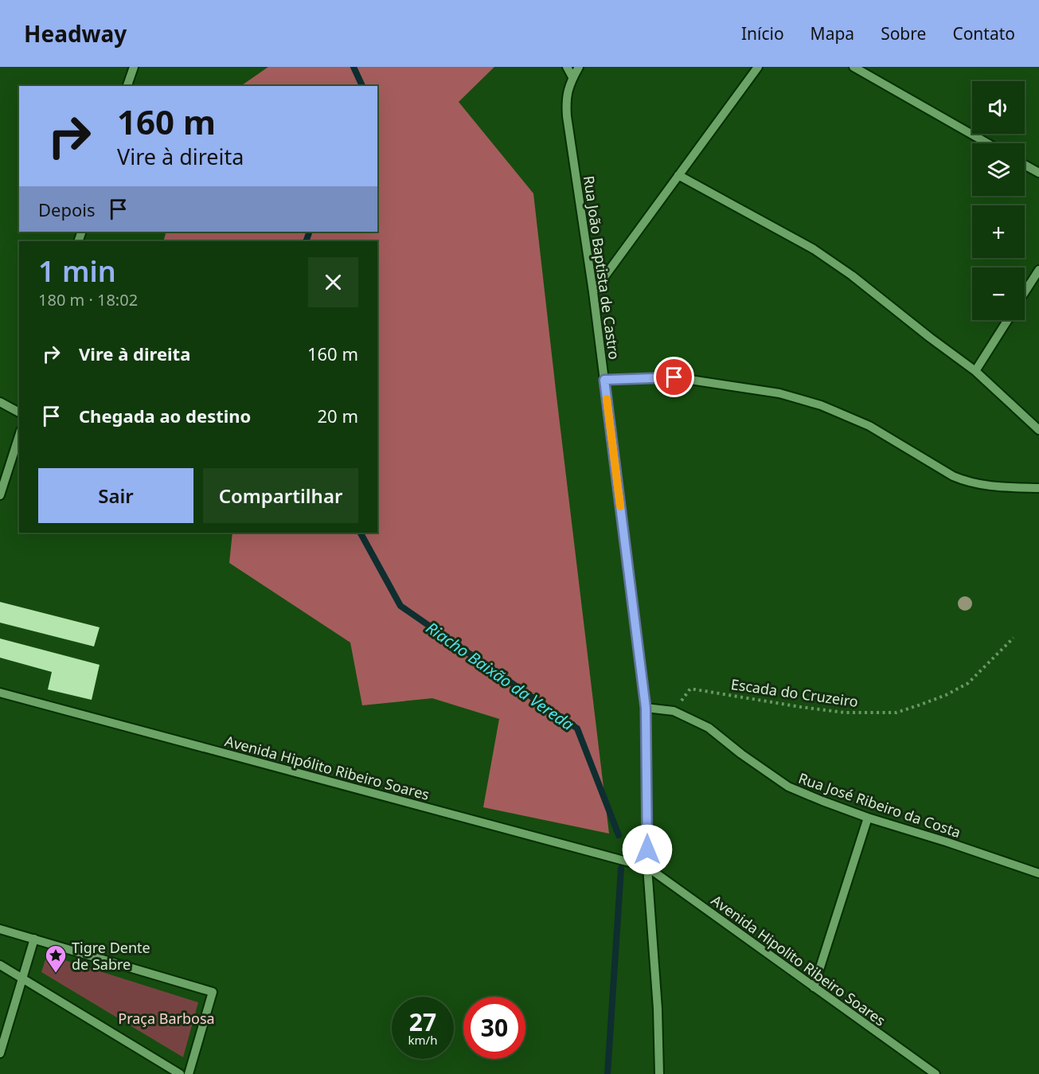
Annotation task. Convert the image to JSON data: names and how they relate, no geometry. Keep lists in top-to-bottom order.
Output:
{
  "streets": {
    "street": [
      "Rua João Baptista de Castro",
      "Avenida Hipólito Ribeiro Soares",
      "Rua José Ribeiro da Costa",
      "Avenida Hipolito Ribeiro Soares"
    ],
    "path": ["Escada do Cruzeiro"]
  },
  "crossings": [
    ["Rua João Baptista de Castro", "Avenida Hipólito Ribeiro Soares"],
    ["Rua João Baptista de Castro", "Rua José Ribeiro da Costa"],
    ["Rua João Baptista de Castro", "Avenida Hipolito Ribeiro Soares"],
    ["Escada do Cruzeiro", "Rua José Ribeiro da Costa"],
    ["Avenida Hipólito Ribeiro Soares", "Avenida Hipolito Ribeiro Soares"]
  ],
  "water": ["Riacho Baixão da Vereda"],
  "parks": ["Praça Barbosa"],
  "places": {
    "place": ["Tigre Dente de Sabre"]
  },
  "page": {
    "header": "Headway",
    "nav": [
      "Início",
      "Mapa",
      "Sobre",
      "Contato"
    ],
    "map_buttons": ["+", "−"],
    "turn": ["160 m", "Vire à direita"],
    "then": "Depois",
    "heading": ["1 min", "180 m · 18:02"],
    "list": [
      {
        "name": "Vire à direita",
        "value": "160 m"
      },
      {
        "name": "Chegada ao destino",
        "value": "20 m"
      }
    ],
    "buttons": ["Sair", "Compartilhar"],
    "speed": "27 km/h",
    "limit": "30"
  }
}
